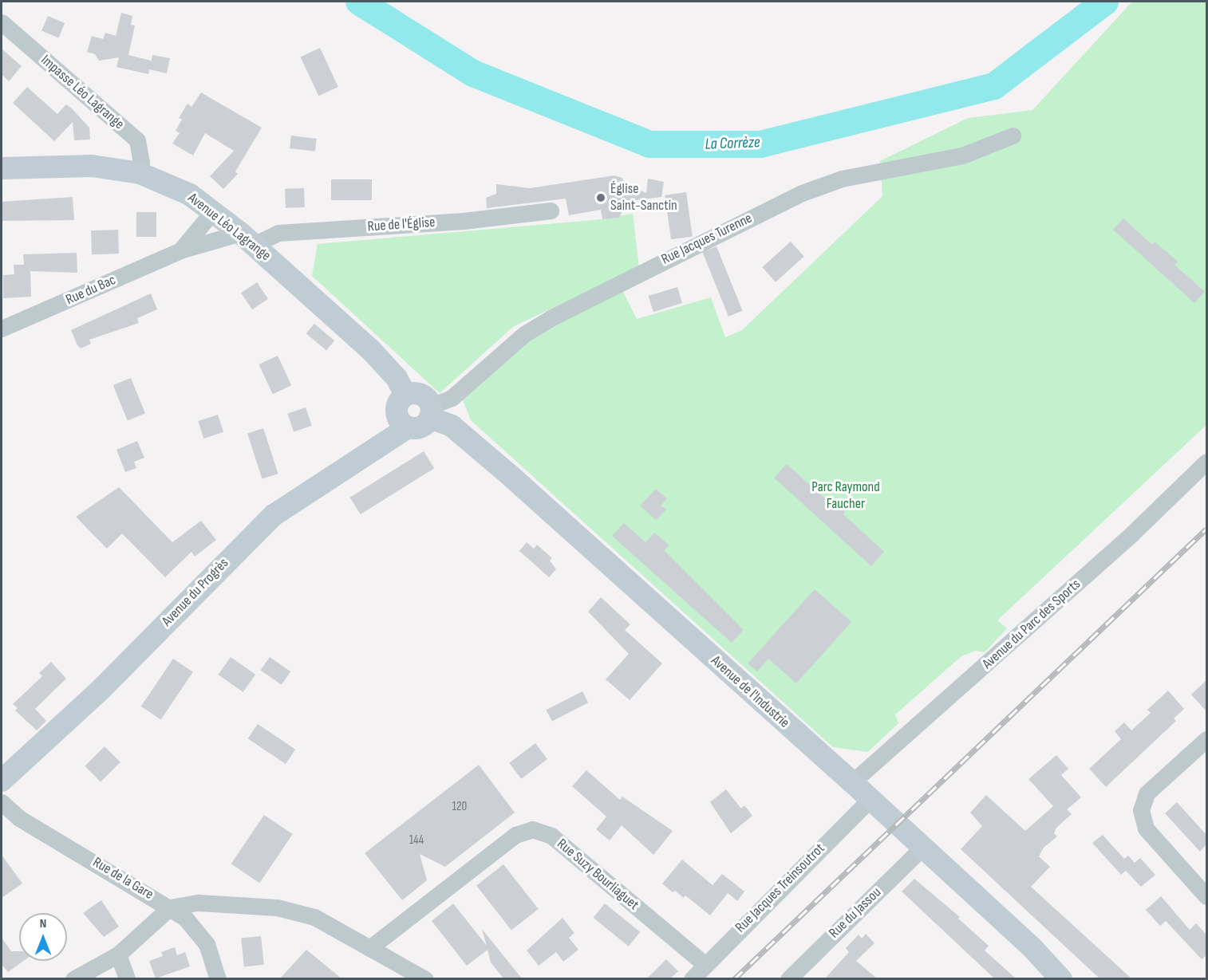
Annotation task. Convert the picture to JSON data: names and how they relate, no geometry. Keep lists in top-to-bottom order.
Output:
{
  "streets": {
    "main road": ["Avenue Léo Lagrange", "Avenue du Progrès", "Avenue de l'Industrie"],
    "street": [
      "Impasse Léo Lagrange",
      "Rue de l'Église",
      "Rue Jacques Turenne",
      "Rue du Bac",
      "Avenue du Parc des Sports",
      "Rue Suzy Bourliaguet",
      "Rue de la Gare",
      "Rue Jacques Treinsoutrot",
      "Rue du Jassou"
    ]
  },
  "crossings": [
    ["Impasse Léo Lagrange", "Avenue Léo Lagrange"],
    ["Rue de l'Église", "Avenue Léo Lagrange"],
    ["Rue de l'Église", "Rue du Bac"],
    ["Avenue Léo Lagrange", "Rue Jacques Turenne"],
    ["Avenue Léo Lagrange", "Rue du Bac"],
    ["Avenue Léo Lagrange", "Avenue du Progrès"],
    ["Avenue Léo Lagrange", "Avenue de l'Industrie"],
    ["Rue Jacques Turenne", "Avenue du Progrès"],
    ["Rue Jacques Turenne", "Avenue de l'Industrie"],
    ["Avenue du Progrès", "Avenue de l'Industrie"],
    ["Avenue du Parc des Sports", "Avenue de l'Industrie"],
    ["Avenue de l'Industrie", "Rue Jacques Treinsoutrot"],
    ["Avenue de l'Industrie", "Rue du Jassou"],
    ["Rue Suzy Bourliaguet", "Rue Jacques Treinsoutrot"]
  ],
  "water": ["La Corrèze"],
  "parks": ["Parc Raymond Faucher"],
  "places": ["Église Saint-Sanctin"],
  "house_numbers": ["120", "144"],
  "north": "top"
}
